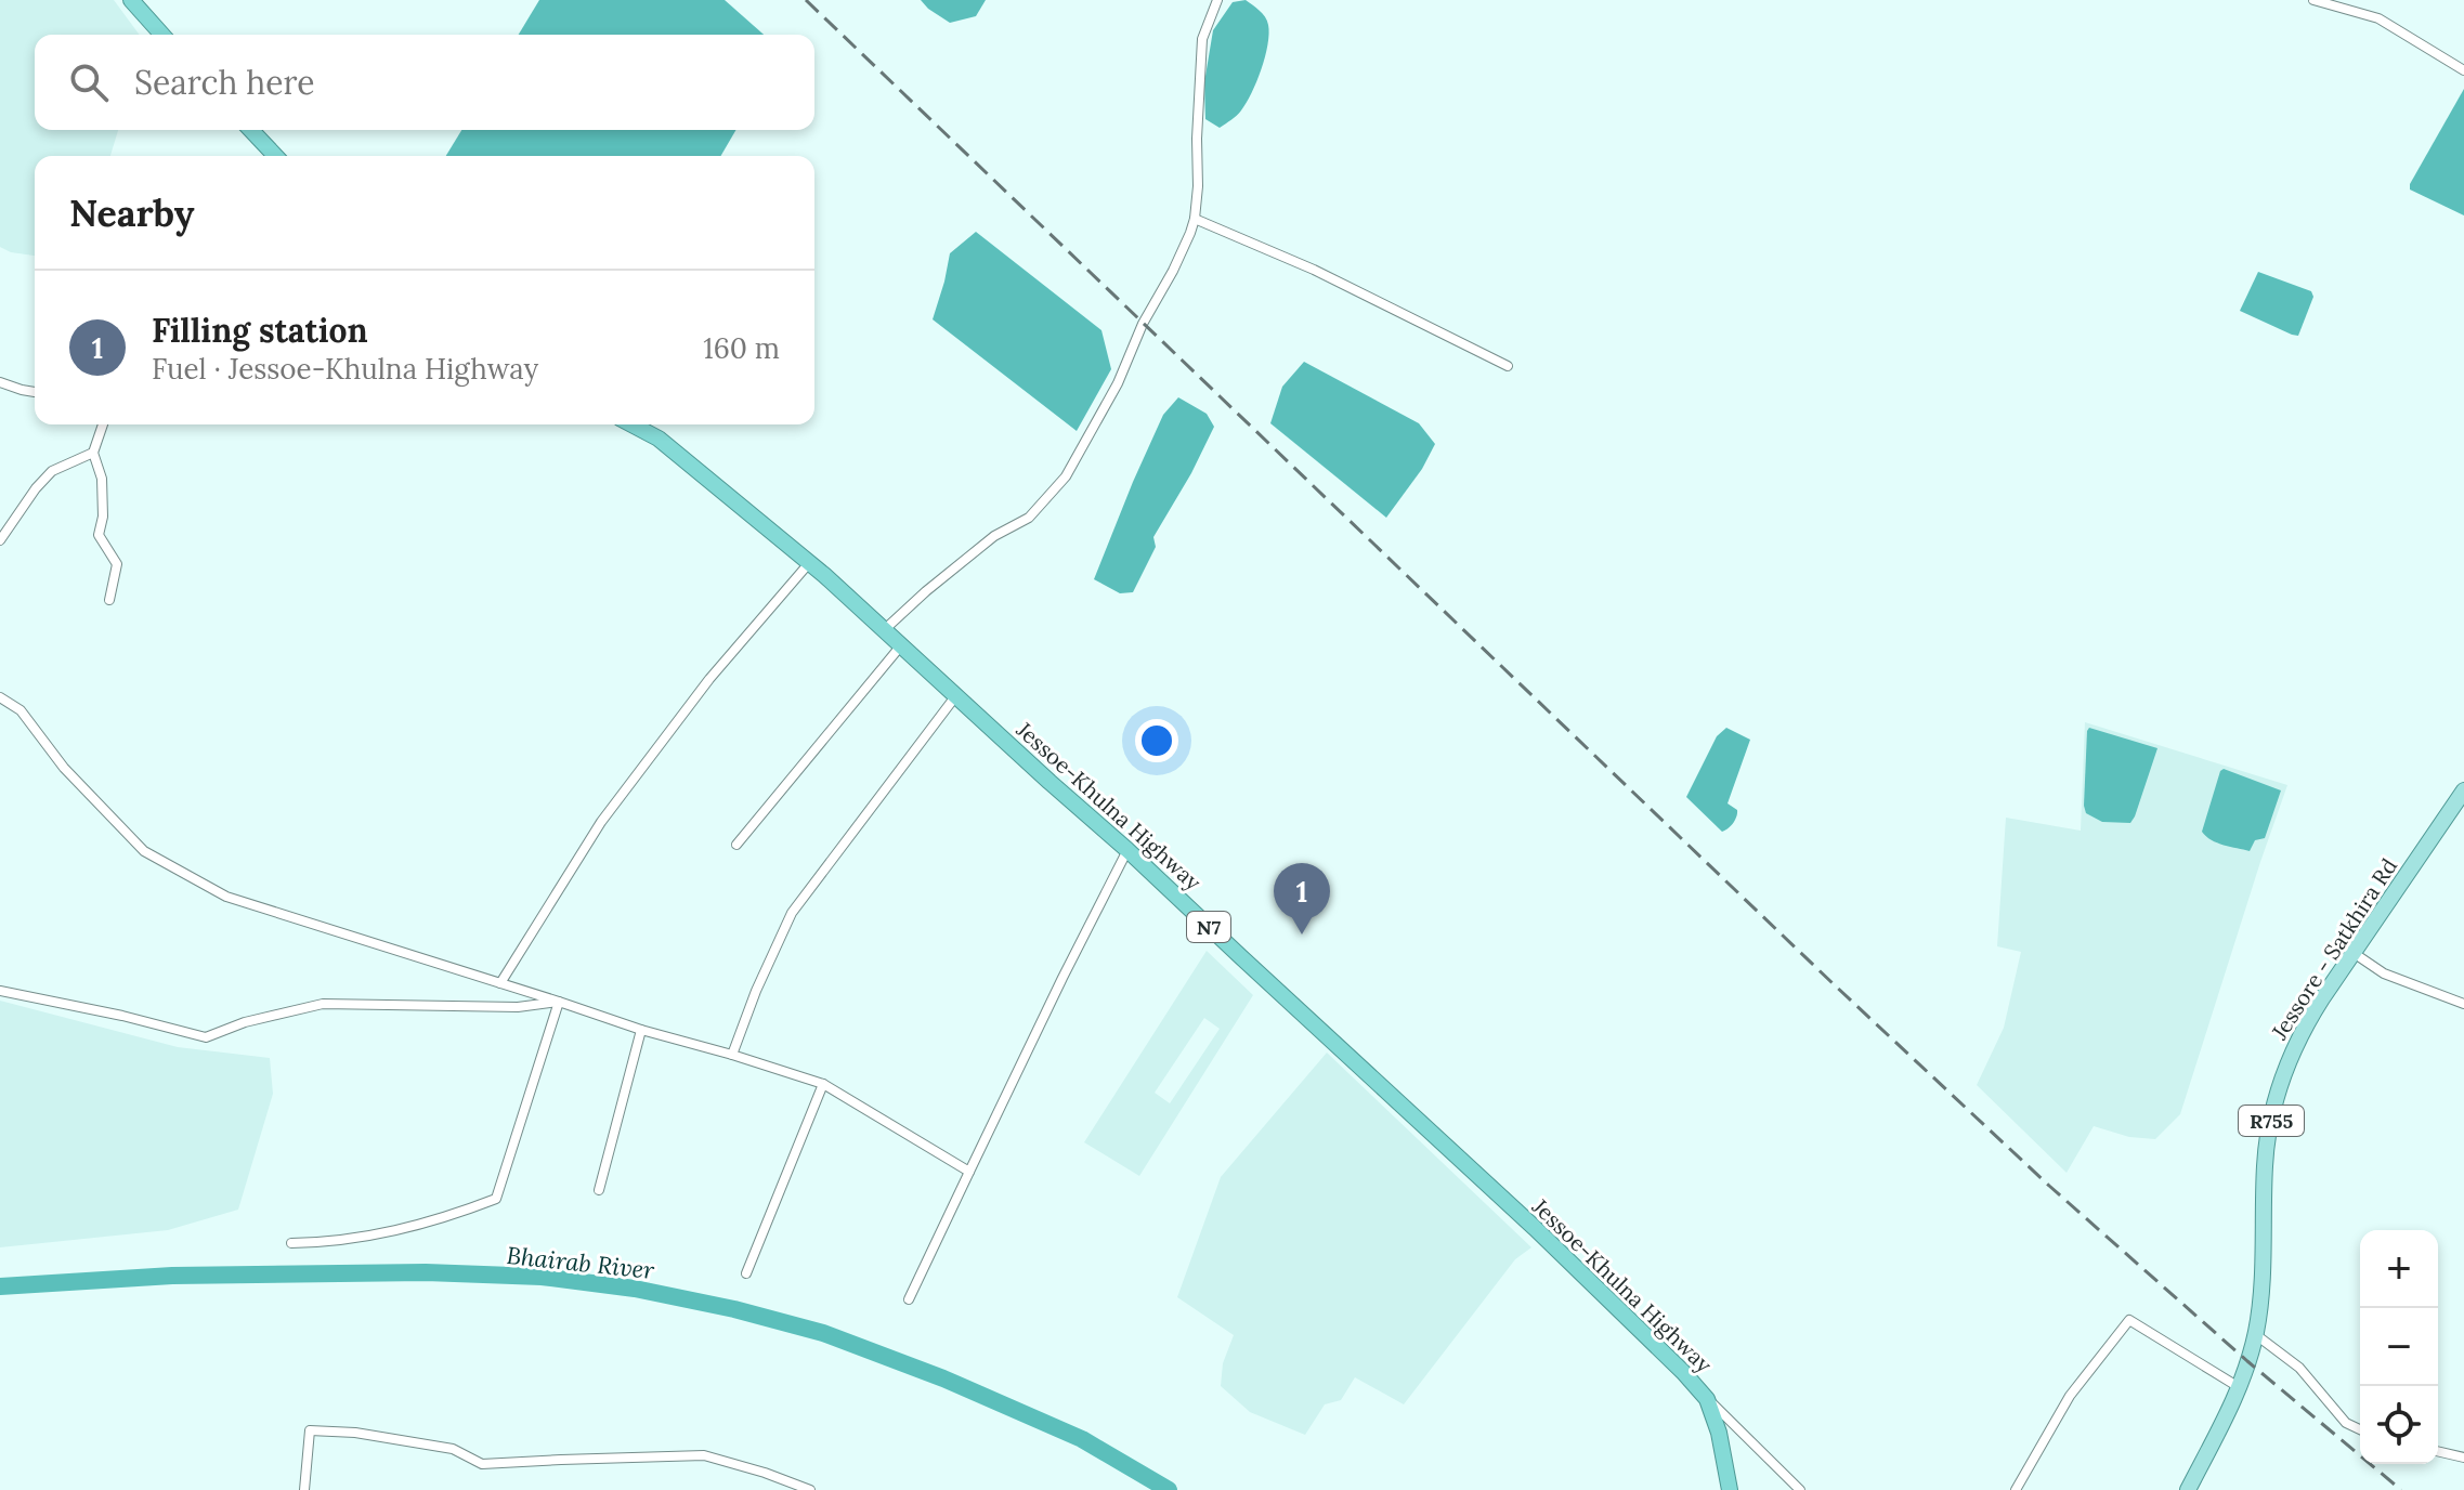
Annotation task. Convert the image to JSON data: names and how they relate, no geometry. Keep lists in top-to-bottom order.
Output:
{
  "streets": {
    "highway": ["Jessoe-Khulna Highway", "N7"],
    "main road": ["Jessore - Satkhira Rd", "R755"]
  },
  "water": ["Bhairab River"],
  "page": {
    "search": "Search here",
    "heading": "Nearby",
    "list": [
      {
        "mark": "1",
        "name": "Filling station",
        "note": "Fuel · Jessoe-Khulna Highway",
        "value": "160 m"
      }
    ],
    "pins": "1",
    "map_buttons": ["+", "−"]
  }
}
